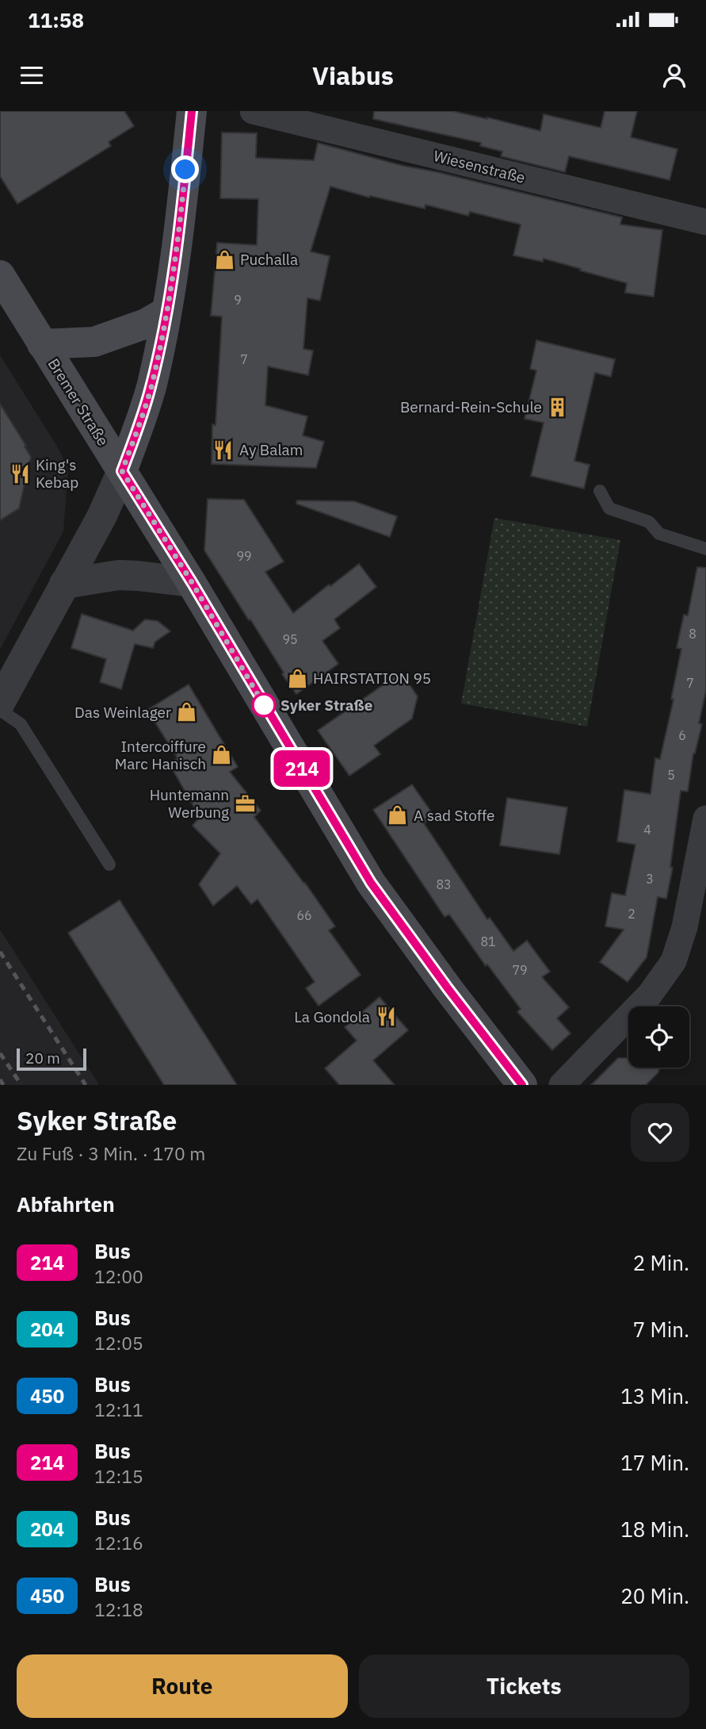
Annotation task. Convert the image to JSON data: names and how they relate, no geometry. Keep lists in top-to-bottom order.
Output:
{
  "streets": {
    "main road": ["Bremer Straße"],
    "street": ["Wiesenstraße"]
  },
  "places": {
    "shop": [
      "Puchalla",
      "HAIRSTATION 95",
      "Das Weinlager",
      "Intercoiffure Marc Hanisch",
      "A sad Stoffe"
    ],
    "building": ["Bernard-Rein-Schule"],
    "restaurant": ["Ay Balam", "King's Kebap", "La Gondola"],
    "other": ["Syker Straße"],
    "office": ["Huntemann Werbung"]
  },
  "lines": ["bus line 214"],
  "house_numbers": [
    "9",
    "7",
    "99",
    "8",
    "95",
    "7",
    "6",
    "5",
    "4",
    "3",
    "83",
    "2",
    "66",
    "81",
    "79"
  ],
  "scale_bar": "20 m",
  "page": {
    "status": "11:58",
    "header": "Viabus",
    "on_map": "214",
    "scale": "20 m",
    "heading": [
      ["Syker Straße", "Zu Fuß · 3 Min. · 170 m"],
      "Abfahrten"
    ],
    "list": [
      {
        "mark": "214",
        "name": "Bus",
        "note": "12:00",
        "value": "2 Min."
      },
      {
        "mark": "204",
        "name": "Bus",
        "note": "12:05",
        "value": "7 Min."
      },
      {
        "mark": "450",
        "name": "Bus",
        "note": "12:11",
        "value": "13 Min."
      },
      {
        "mark": "214",
        "name": "Bus",
        "note": "12:15",
        "value": "17 Min."
      },
      {
        "mark": "204",
        "name": "Bus",
        "note": "12:16",
        "value": "18 Min."
      },
      {
        "mark": "450",
        "name": "Bus",
        "note": "12:18",
        "value": "20 Min."
      }
    ],
    "buttons": ["Route", "Tickets"]
  }
}
